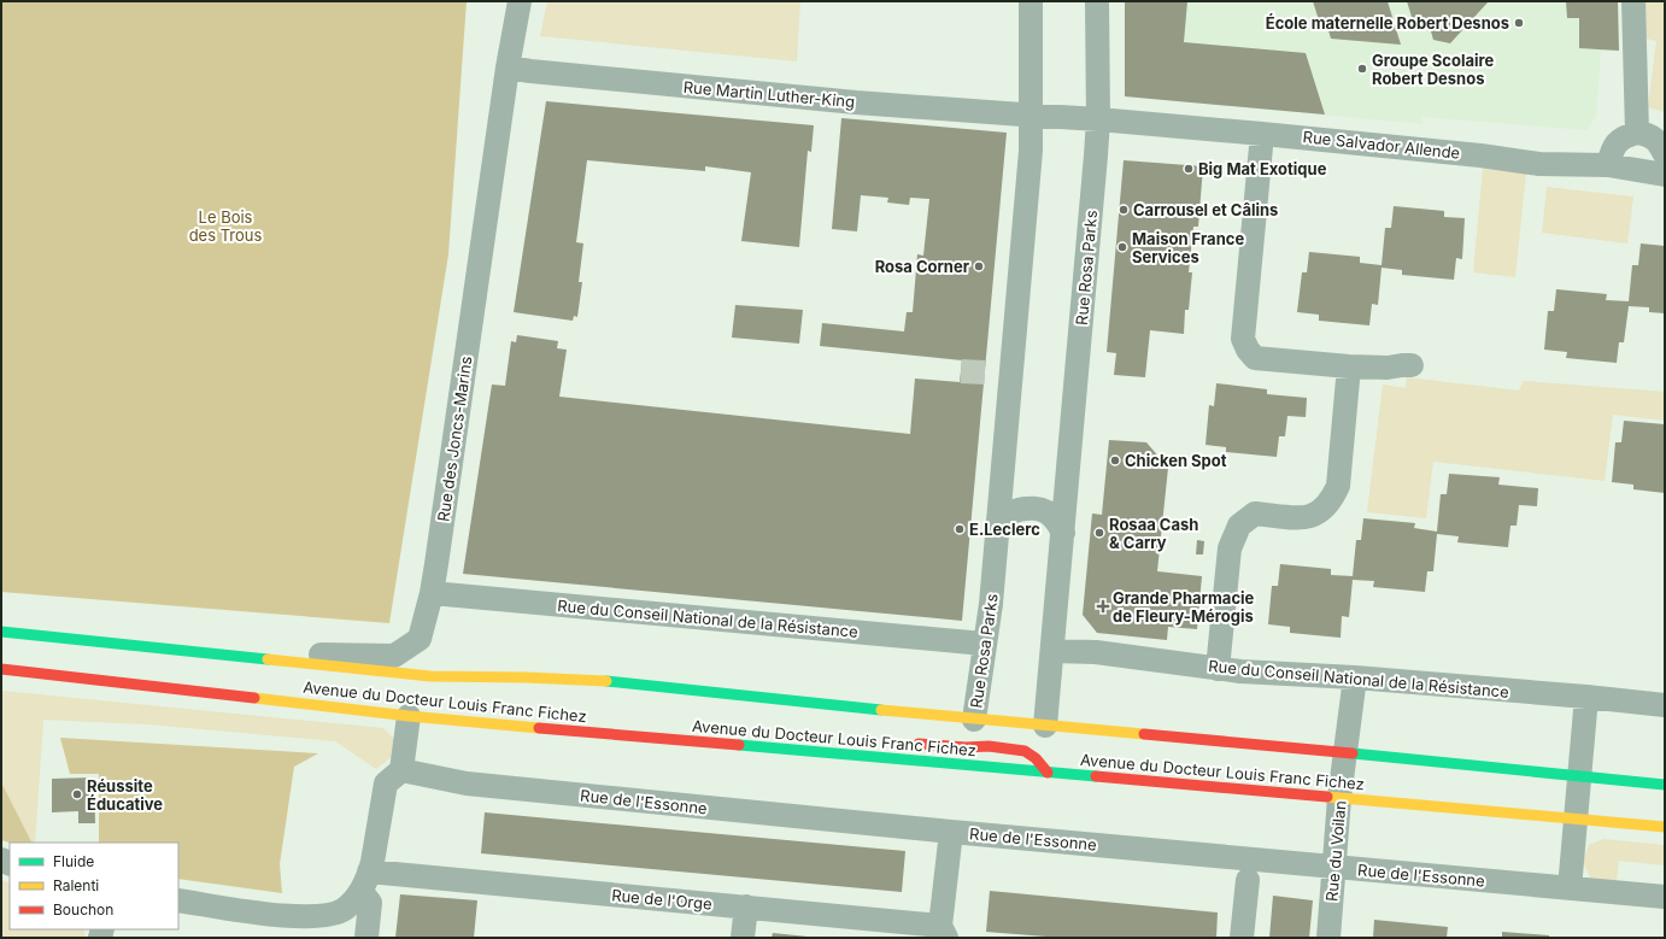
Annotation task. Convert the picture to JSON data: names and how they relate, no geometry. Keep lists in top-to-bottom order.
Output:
{
  "streets": {
    "main road": ["Avenue du Docteur Louis Franc Fichez"],
    "street": [
      "Rue Martin Luther-King",
      "Rue Salvador Allende",
      "Rue Rosa Parks",
      "Rue des Joncs-Marins",
      "Rue du Conseil National de la Résistance",
      "Rue de l'Essonne",
      "Rue du Voilan",
      "Rue de l'Orge"
    ]
  },
  "crossings": [
    ["Rue Martin Luther-King", "Rue Salvador Allende"],
    ["Rue Martin Luther-King", "Rue Rosa Parks"],
    ["Rue Martin Luther-King", "Rue des Joncs-Marins"],
    ["Rue Salvador Allende", "Rue Rosa Parks"],
    ["Rue Rosa Parks", "Rue du Conseil National de la Résistance"],
    ["Rue Rosa Parks", "Avenue du Docteur Louis Franc Fichez"],
    ["Rue des Joncs-Marins", "Rue du Conseil National de la Résistance"],
    ["Rue des Joncs-Marins", "Avenue du Docteur Louis Franc Fichez"],
    ["Rue du Conseil National de la Résistance", "Rue du Voilan"],
    ["Avenue du Docteur Louis Franc Fichez", "Rue du Voilan"],
    ["Rue de l'Essonne", "Rue du Voilan"]
  ],
  "parks": ["Le Bois des Trous"],
  "places": {
    "other": [
      "École maternelle Robert Desnos",
      "Groupe Scolaire Robert Desnos",
      "Big Mat Exotique",
      "Carrousel et Câlins",
      "Maison France Services",
      "Rosa Corner",
      "Chicken Spot",
      "E.Leclerc",
      "Rosaa Cash & Carry",
      "Réussite Éducative"
    ],
    "health": ["Grande Pharmacie de Fleury-Mérogis"]
  },
  "legend": ["Fluide", "Ralenti", "Bouchon"]
}
